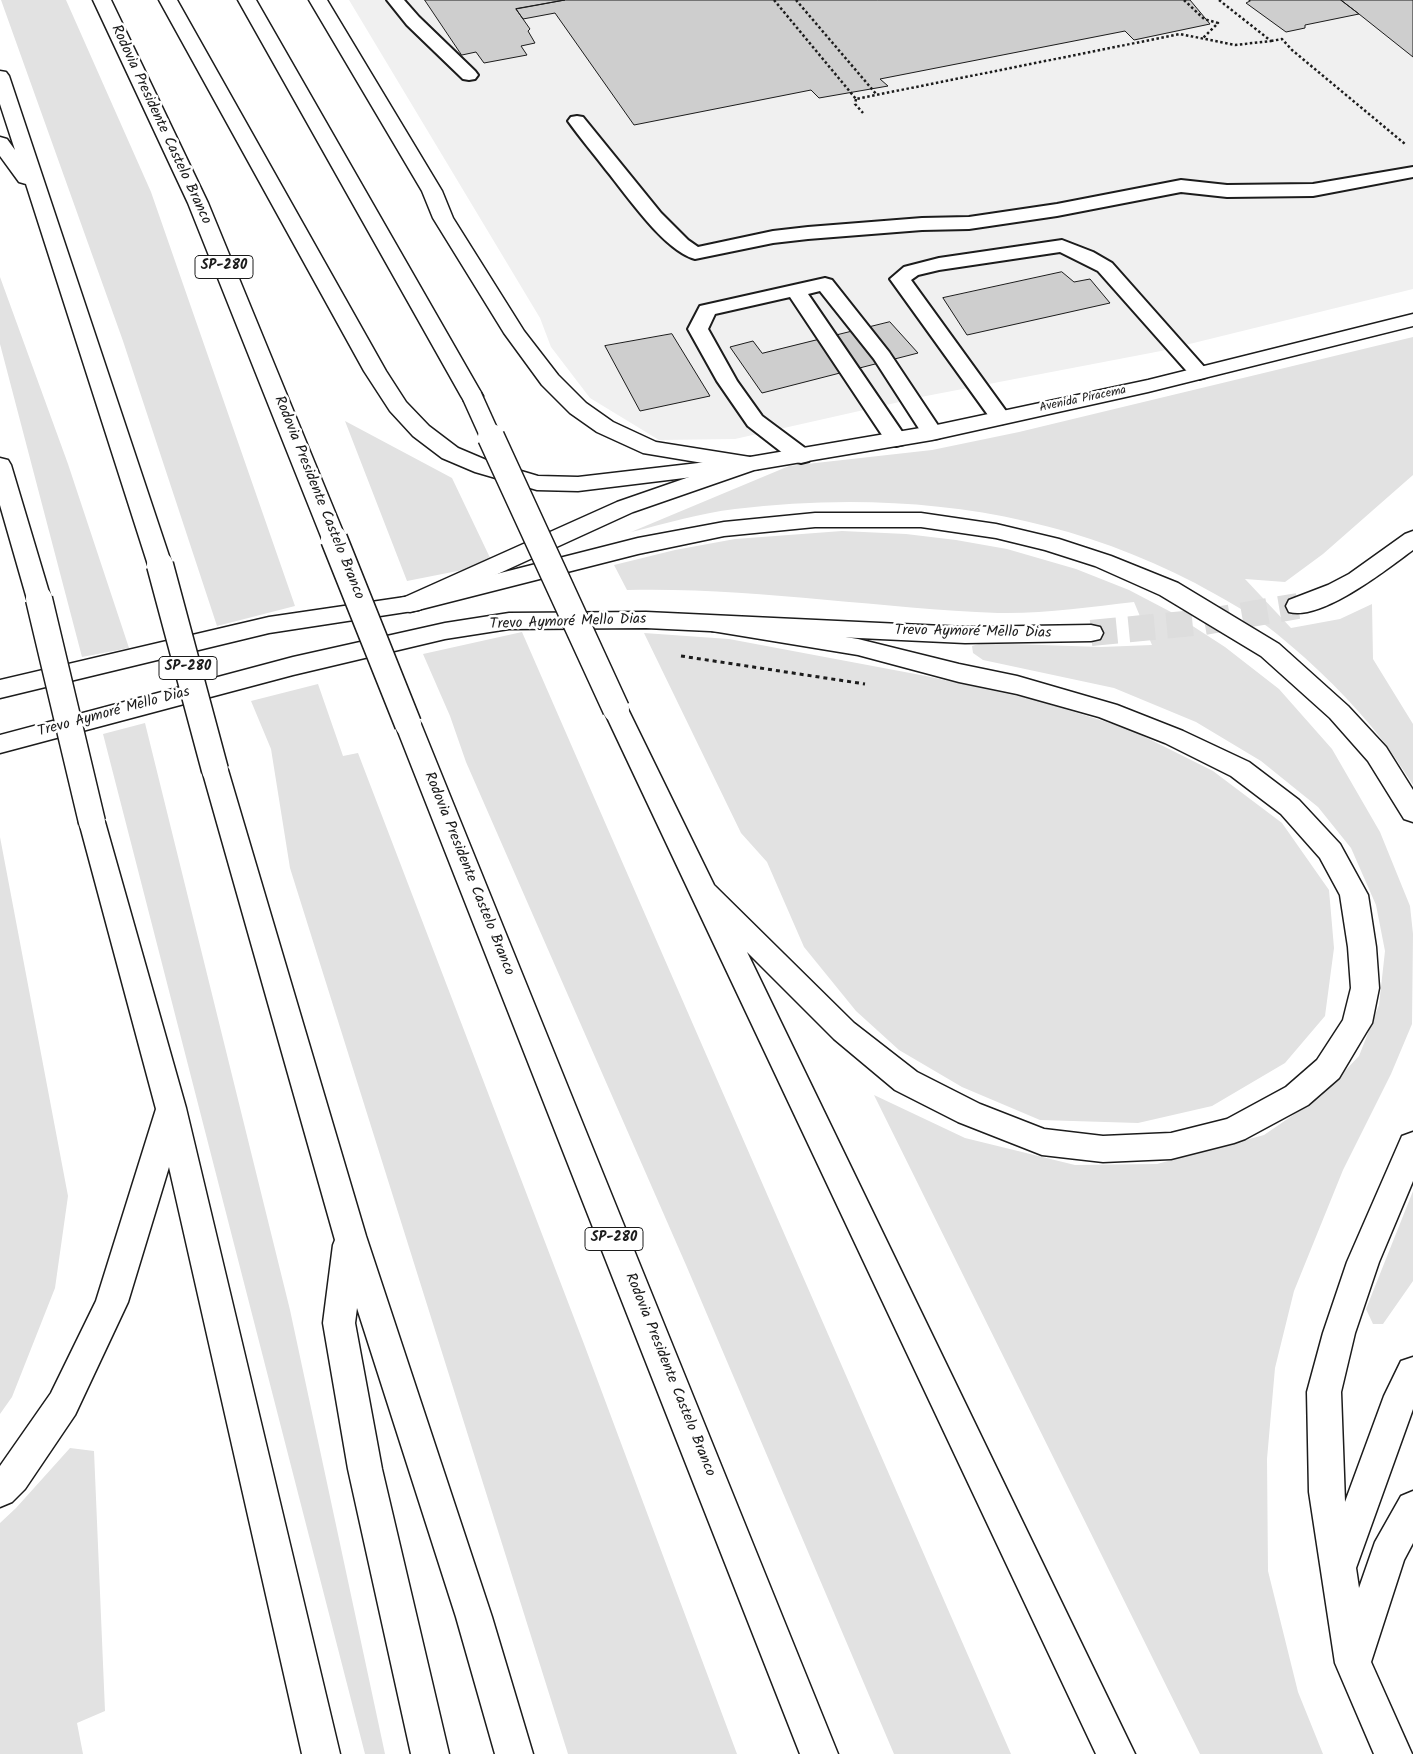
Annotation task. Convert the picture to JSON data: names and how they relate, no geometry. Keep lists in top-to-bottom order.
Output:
{
  "streets": {
    "main road": [
      "Rodovia Presidente Castelo Branco",
      "SP-280",
      "Avenida Piracema",
      "Trevo Aymoré Mello Dias"
    ]
  }
}
